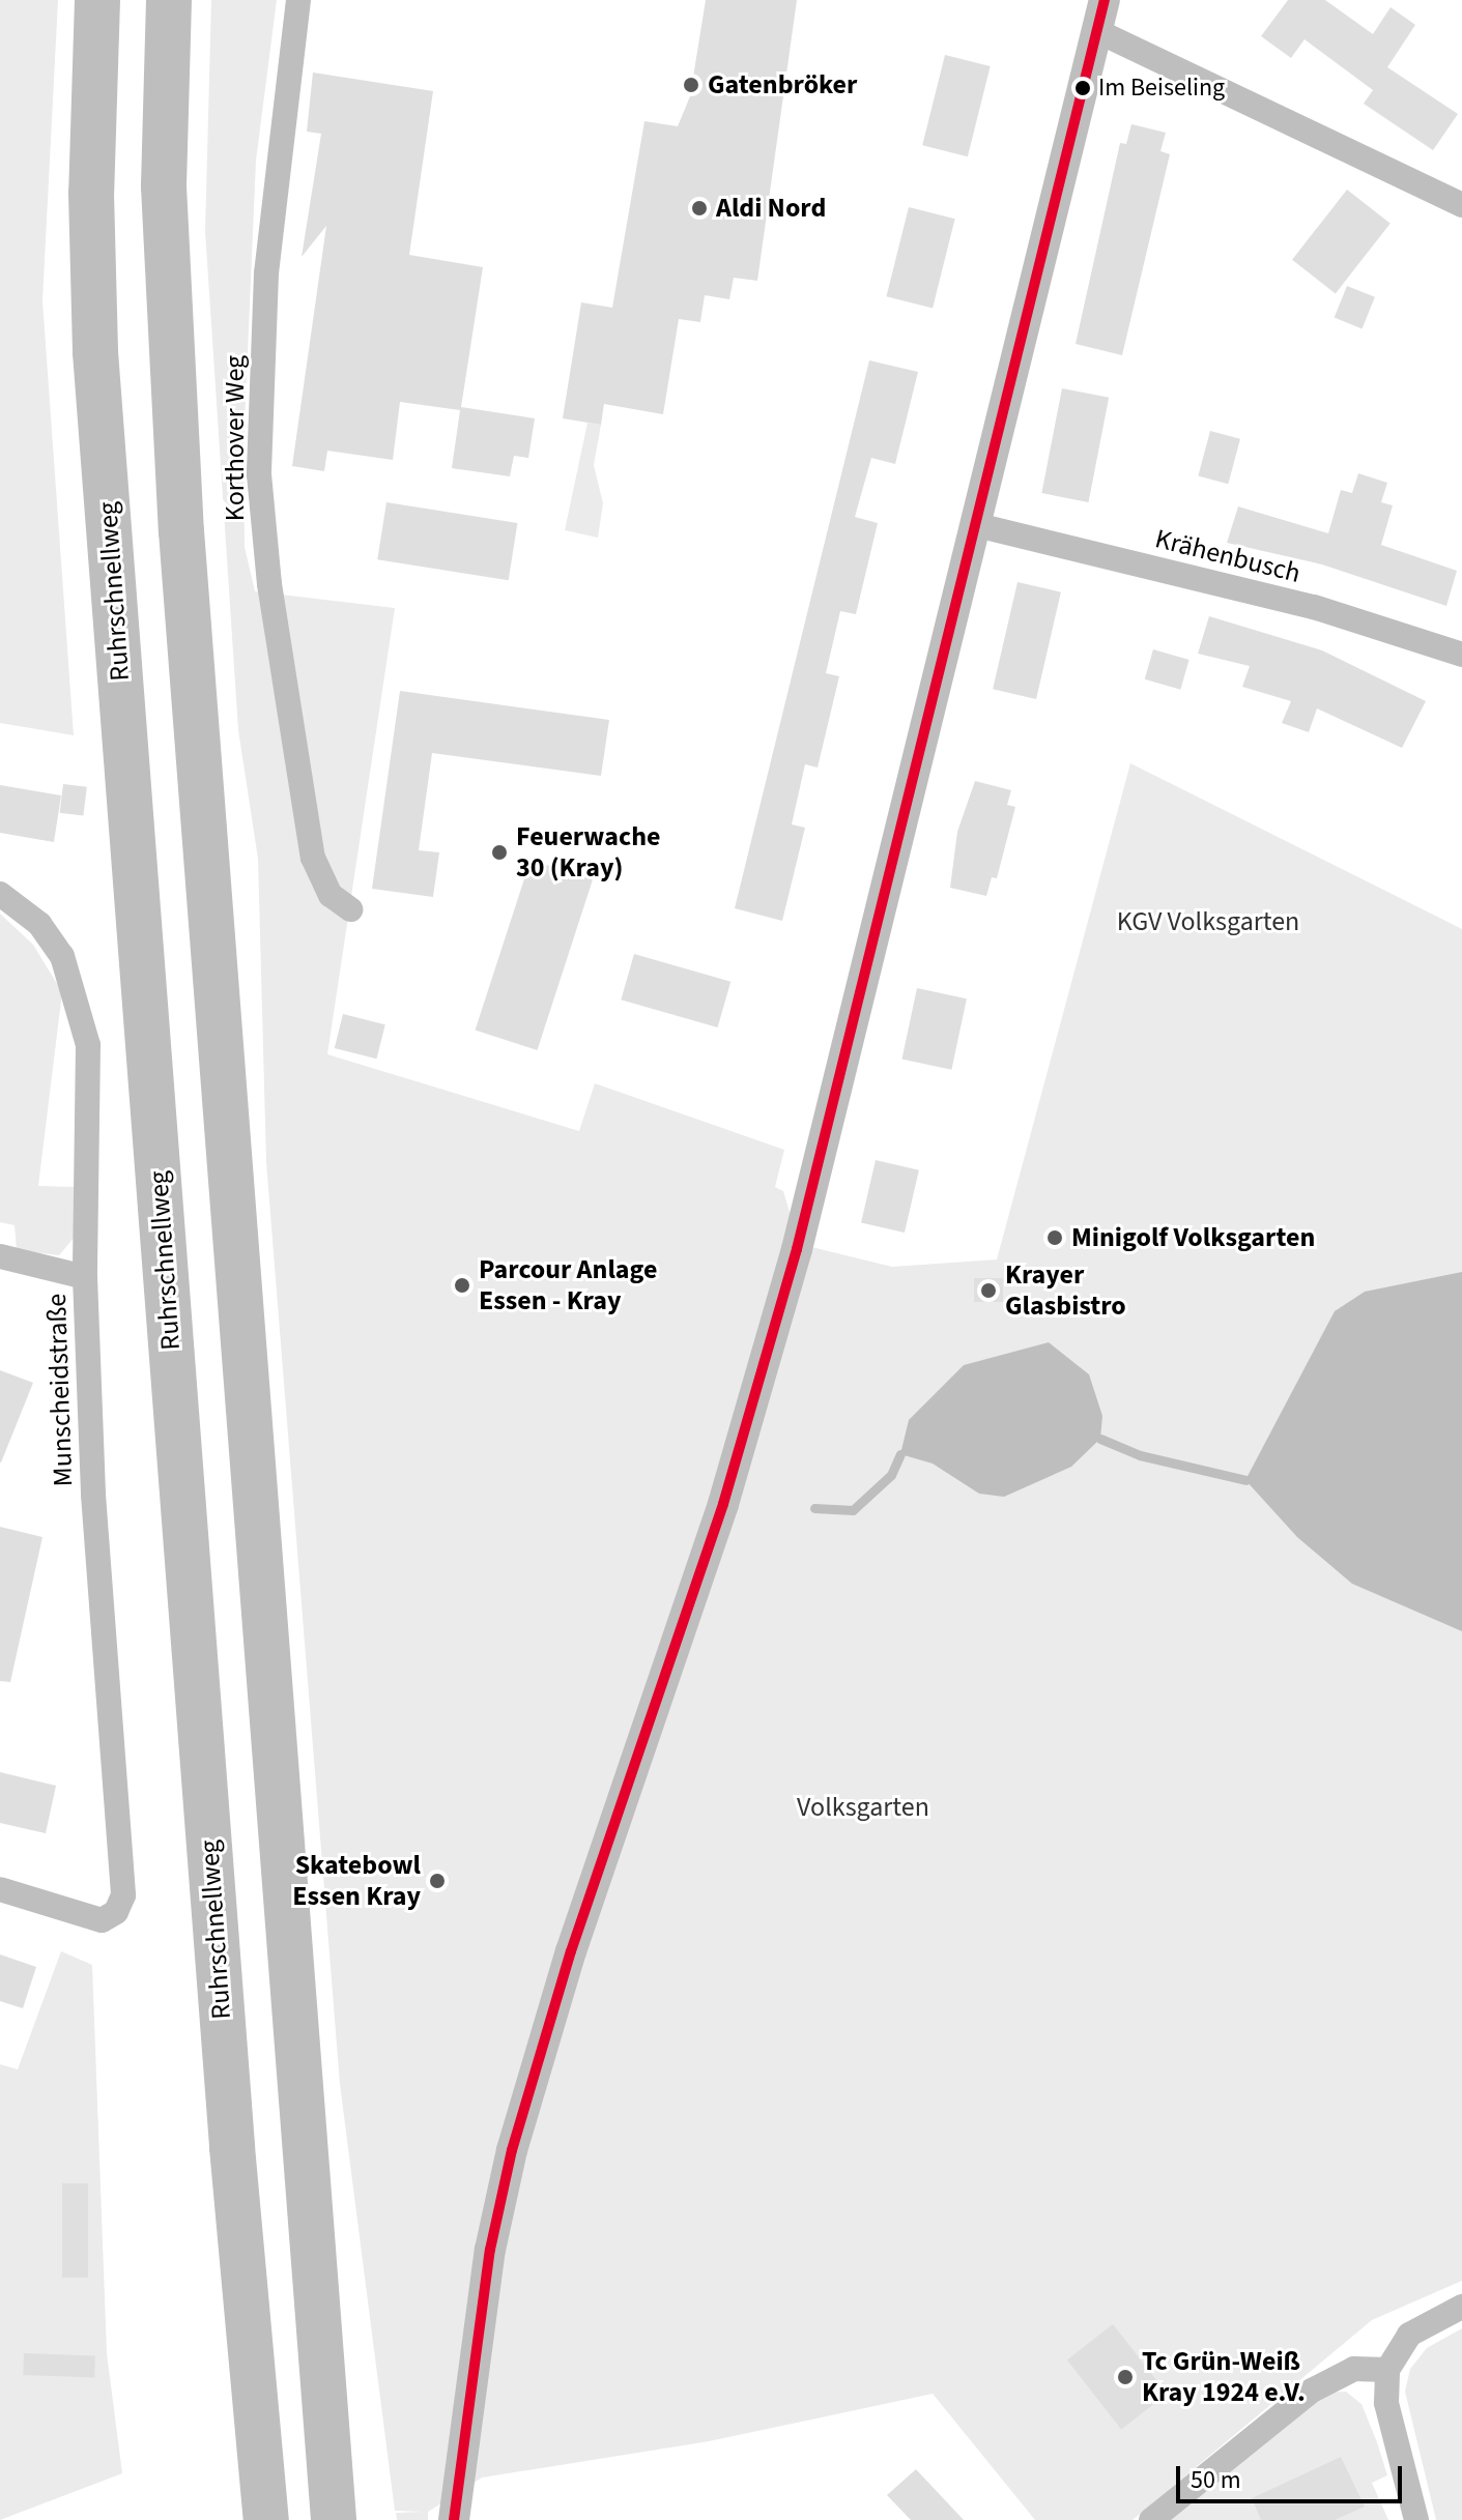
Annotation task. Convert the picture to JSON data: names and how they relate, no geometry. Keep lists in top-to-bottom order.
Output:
{
  "streets": {
    "highway": ["Ruhrschnellweg"],
    "street": ["Korthover Weg", "Krähenbusch", "Munscheidstraße"]
  },
  "parks": ["KGV Volksgarten", "Volksgarten"],
  "places": [
    "Gatenbröker",
    "Im Beiseling",
    "Aldi Nord",
    "Feuerwache 30 (Kray)",
    "Minigolf Volksgarten",
    "Parcour Anlage Essen - Kray",
    "Krayer Glasbistro",
    "Skatebowl Essen Kray",
    "Tc Grün-Weiß Kray 1924 e.V."
  ],
  "scale_bar": "50 m"
}
